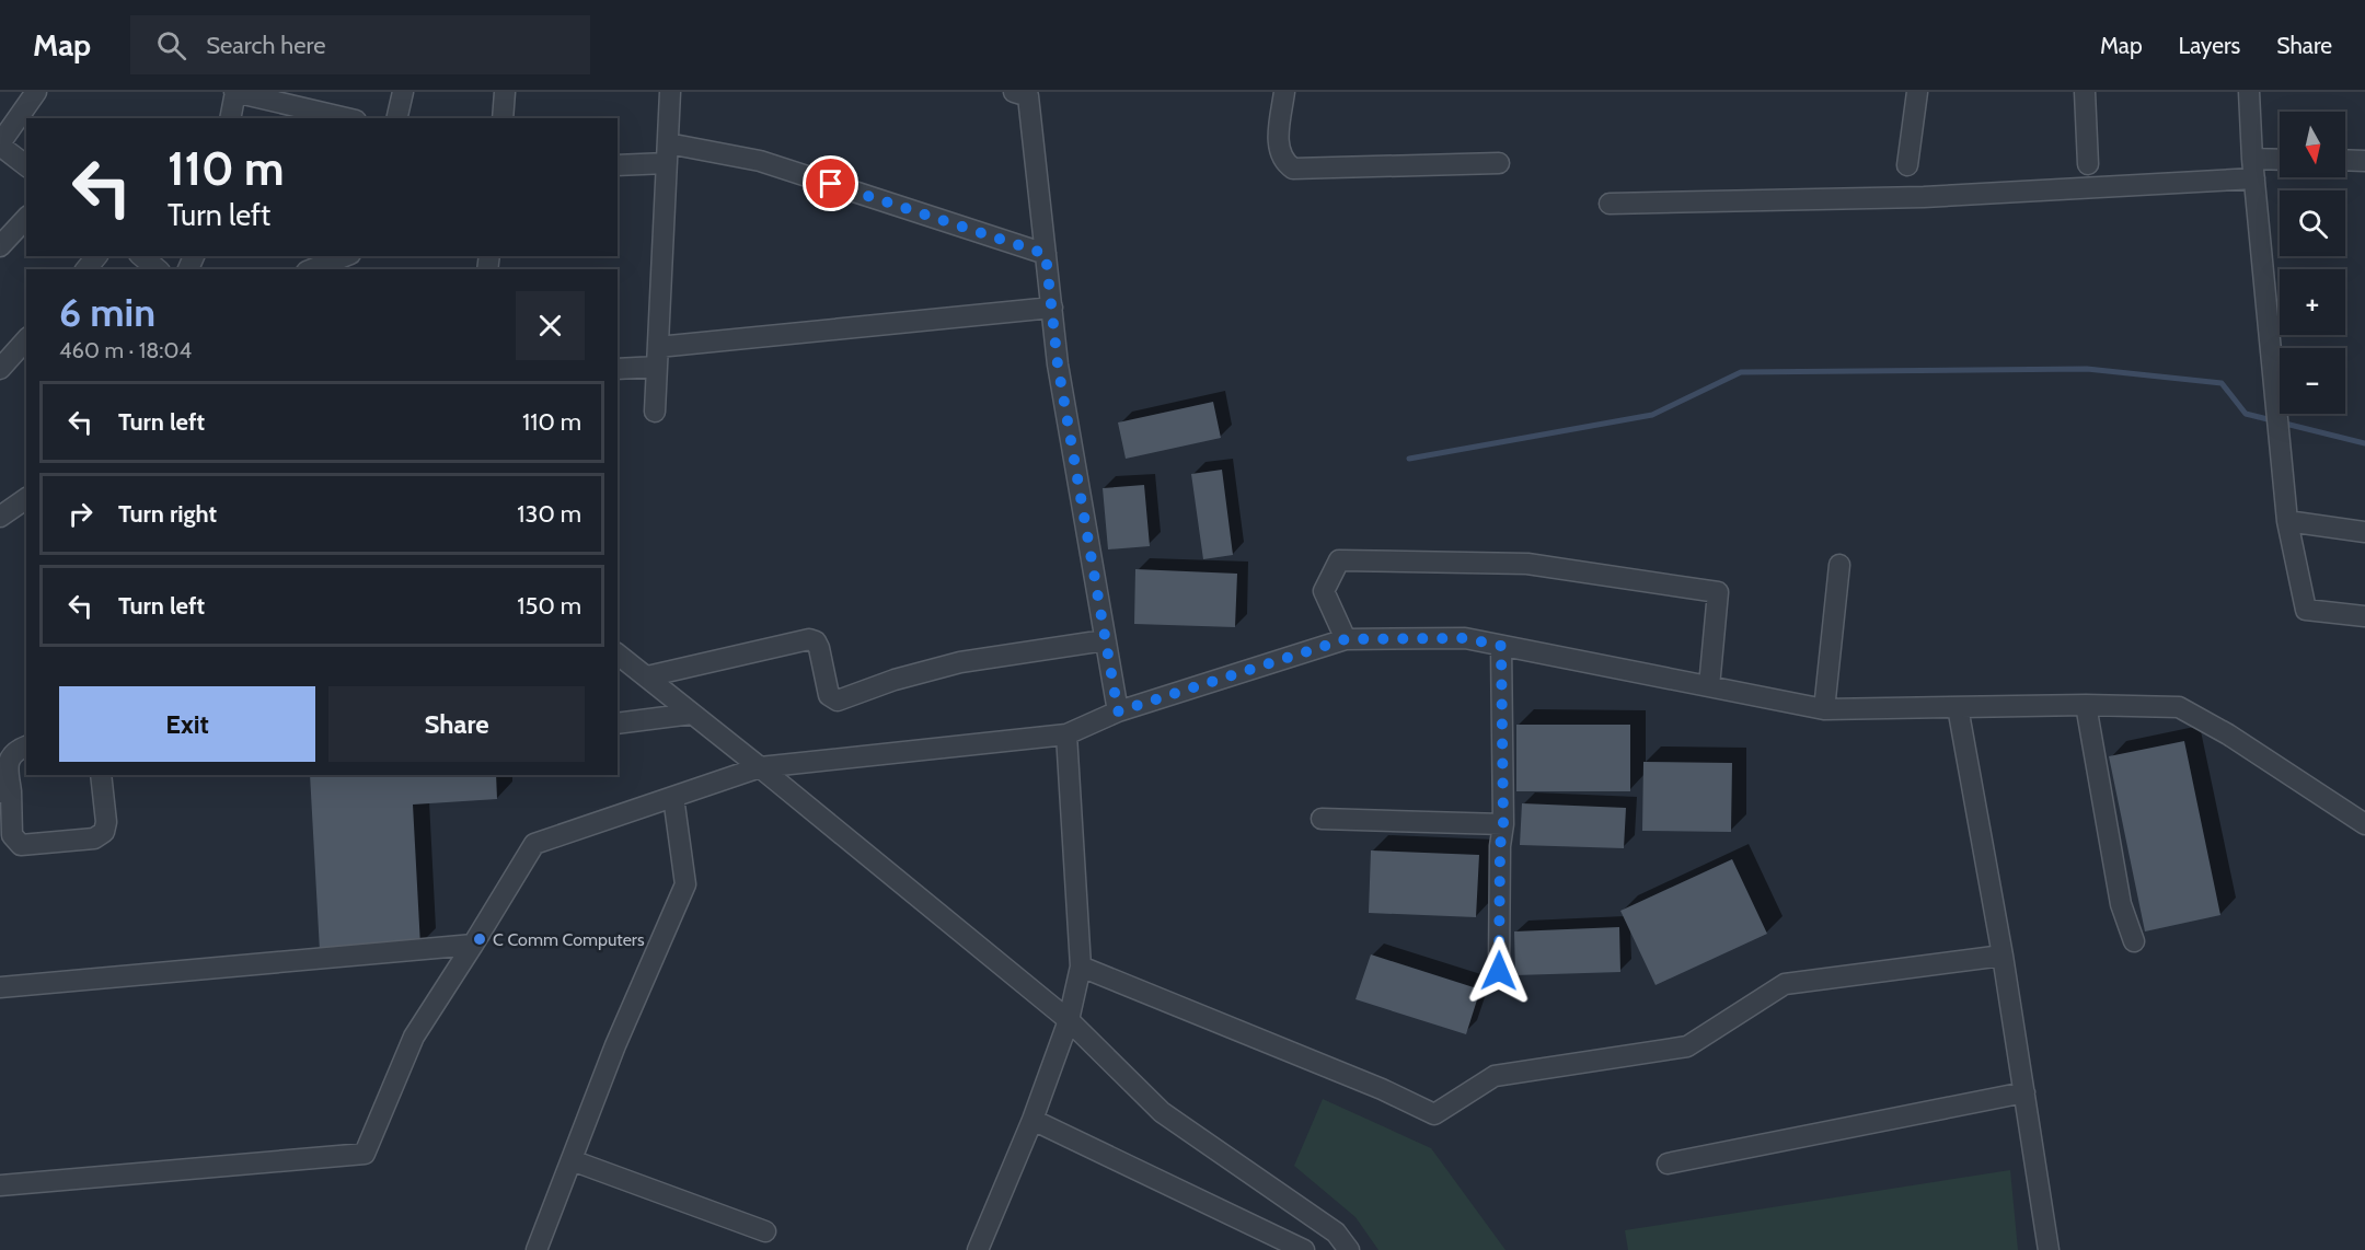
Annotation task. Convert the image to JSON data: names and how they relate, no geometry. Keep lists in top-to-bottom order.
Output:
{
  "places": ["C Comm Computers"],
  "north": "bottom",
  "page": {
    "header": "Map",
    "search": "Search here",
    "nav": ["Map", "Layers", "Share"],
    "map_buttons": ["+", "−"],
    "turn": ["110 m", "Turn left"],
    "heading": ["6 min", "460 m · 18:04"],
    "list": [
      {
        "name": "Turn left",
        "value": "110 m"
      },
      {
        "name": "Turn right",
        "value": "130 m"
      },
      {
        "name": "Turn left",
        "value": "150 m"
      }
    ],
    "buttons": ["Exit", "Share"]
  }
}
